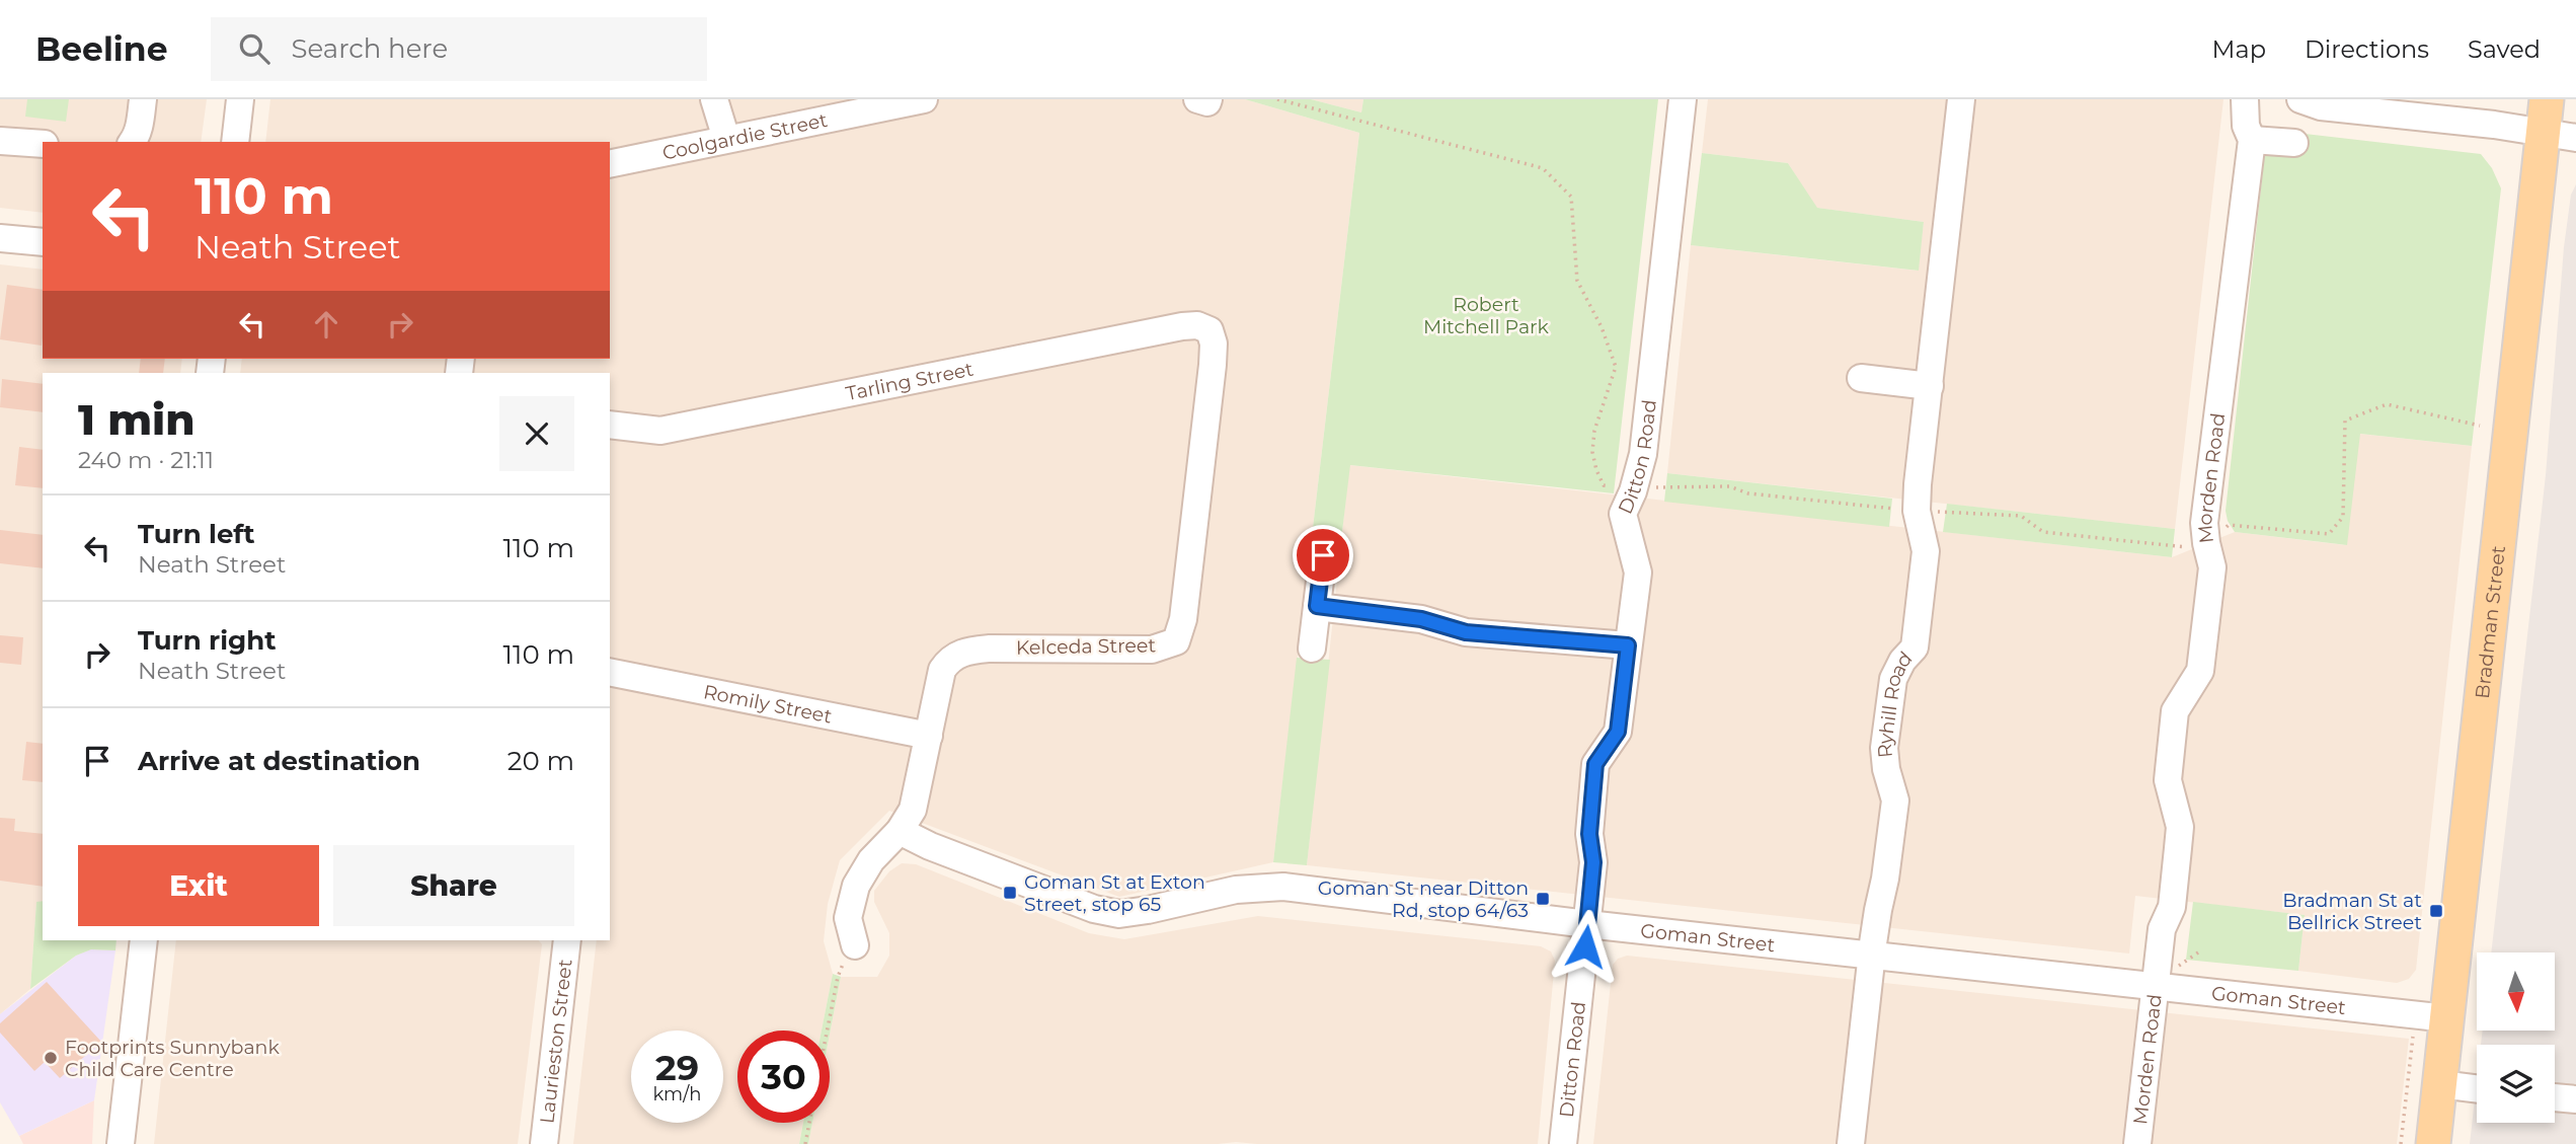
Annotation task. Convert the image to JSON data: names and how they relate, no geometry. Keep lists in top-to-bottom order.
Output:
{
  "streets": {
    "main road": ["Bradman Street"],
    "street": [
      "Coolgardie Street",
      "Tarling Street",
      "Ditton Road",
      "Morden Road",
      "Kelceda Street",
      "Romily Street",
      "Ryhill Road",
      "Goman Street",
      "Laurieston Street"
    ]
  },
  "crossings": [
    ["Tarling Street", "Kelceda Street"],
    ["Ditton Road", "Goman Street"],
    ["Morden Road", "Goman Street"],
    ["Bradman Street", "Goman Street"],
    ["Kelceda Street", "Romily Street"],
    ["Kelceda Street", "Goman Street"],
    ["Ryhill Road", "Goman Street"]
  ],
  "parks": ["Robert Mitchell Park"],
  "places": {
    "transit": ["Goman St at Exton Street, stop 65", "Goman St near Ditton Rd, stop 64/63", "Bradman St at Bellrick Street"],
    "other": ["Footprints Sunnybank Child Care Centre"]
  },
  "north": "bottom",
  "page": {
    "header": "Beeline",
    "search": "Search here",
    "nav": ["Map", "Directions", "Saved"],
    "turn": ["110 m", "Neath Street"],
    "heading": ["1 min", "240 m · 21:11"],
    "list": [
      {
        "name": "Turn left",
        "note": "Neath Street",
        "value": "110 m"
      },
      {
        "name": "Turn right",
        "note": "Neath Street",
        "value": "110 m"
      },
      {
        "name": "Arrive at destination",
        "value": "20 m"
      }
    ],
    "buttons": ["Exit", "Share"],
    "speed": "29 km/h",
    "limit": "30"
  }
}
